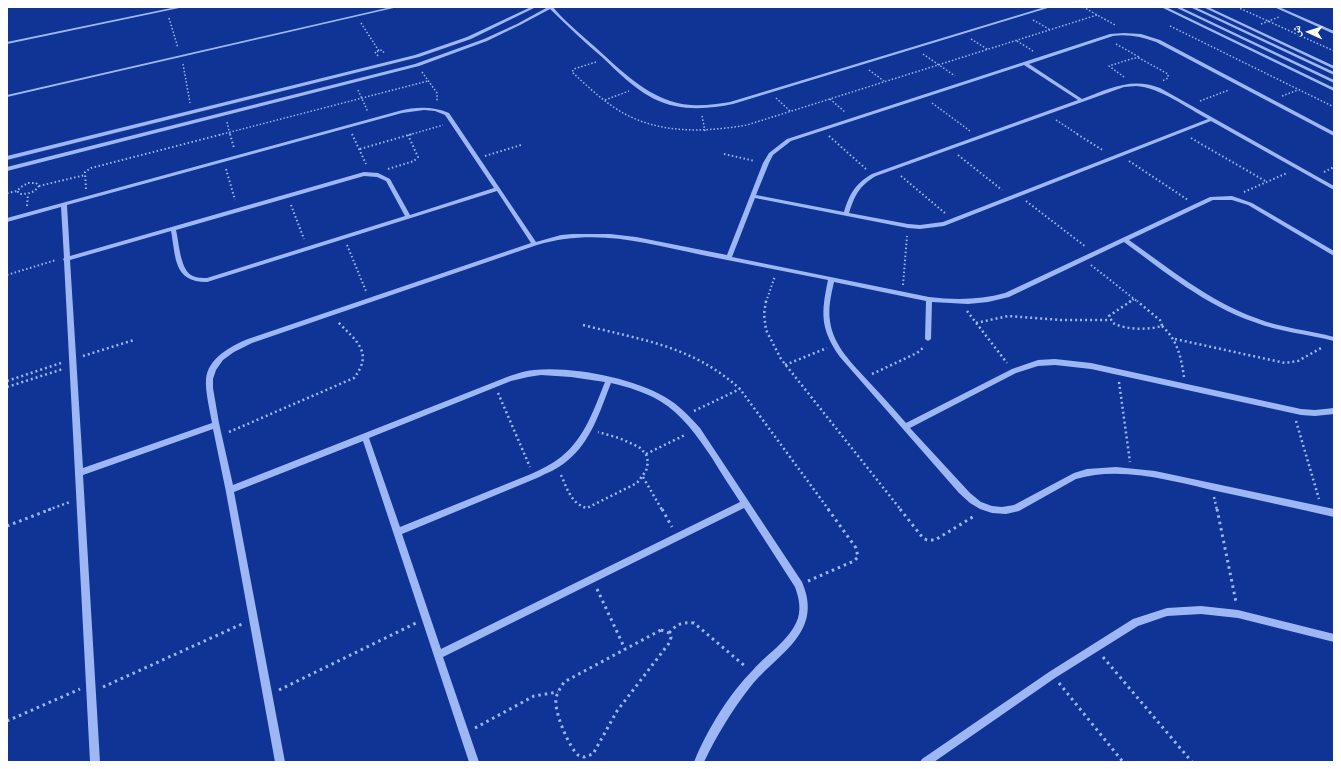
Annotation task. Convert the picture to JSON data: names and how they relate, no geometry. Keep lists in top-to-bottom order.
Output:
{
  "north": "left"
}
